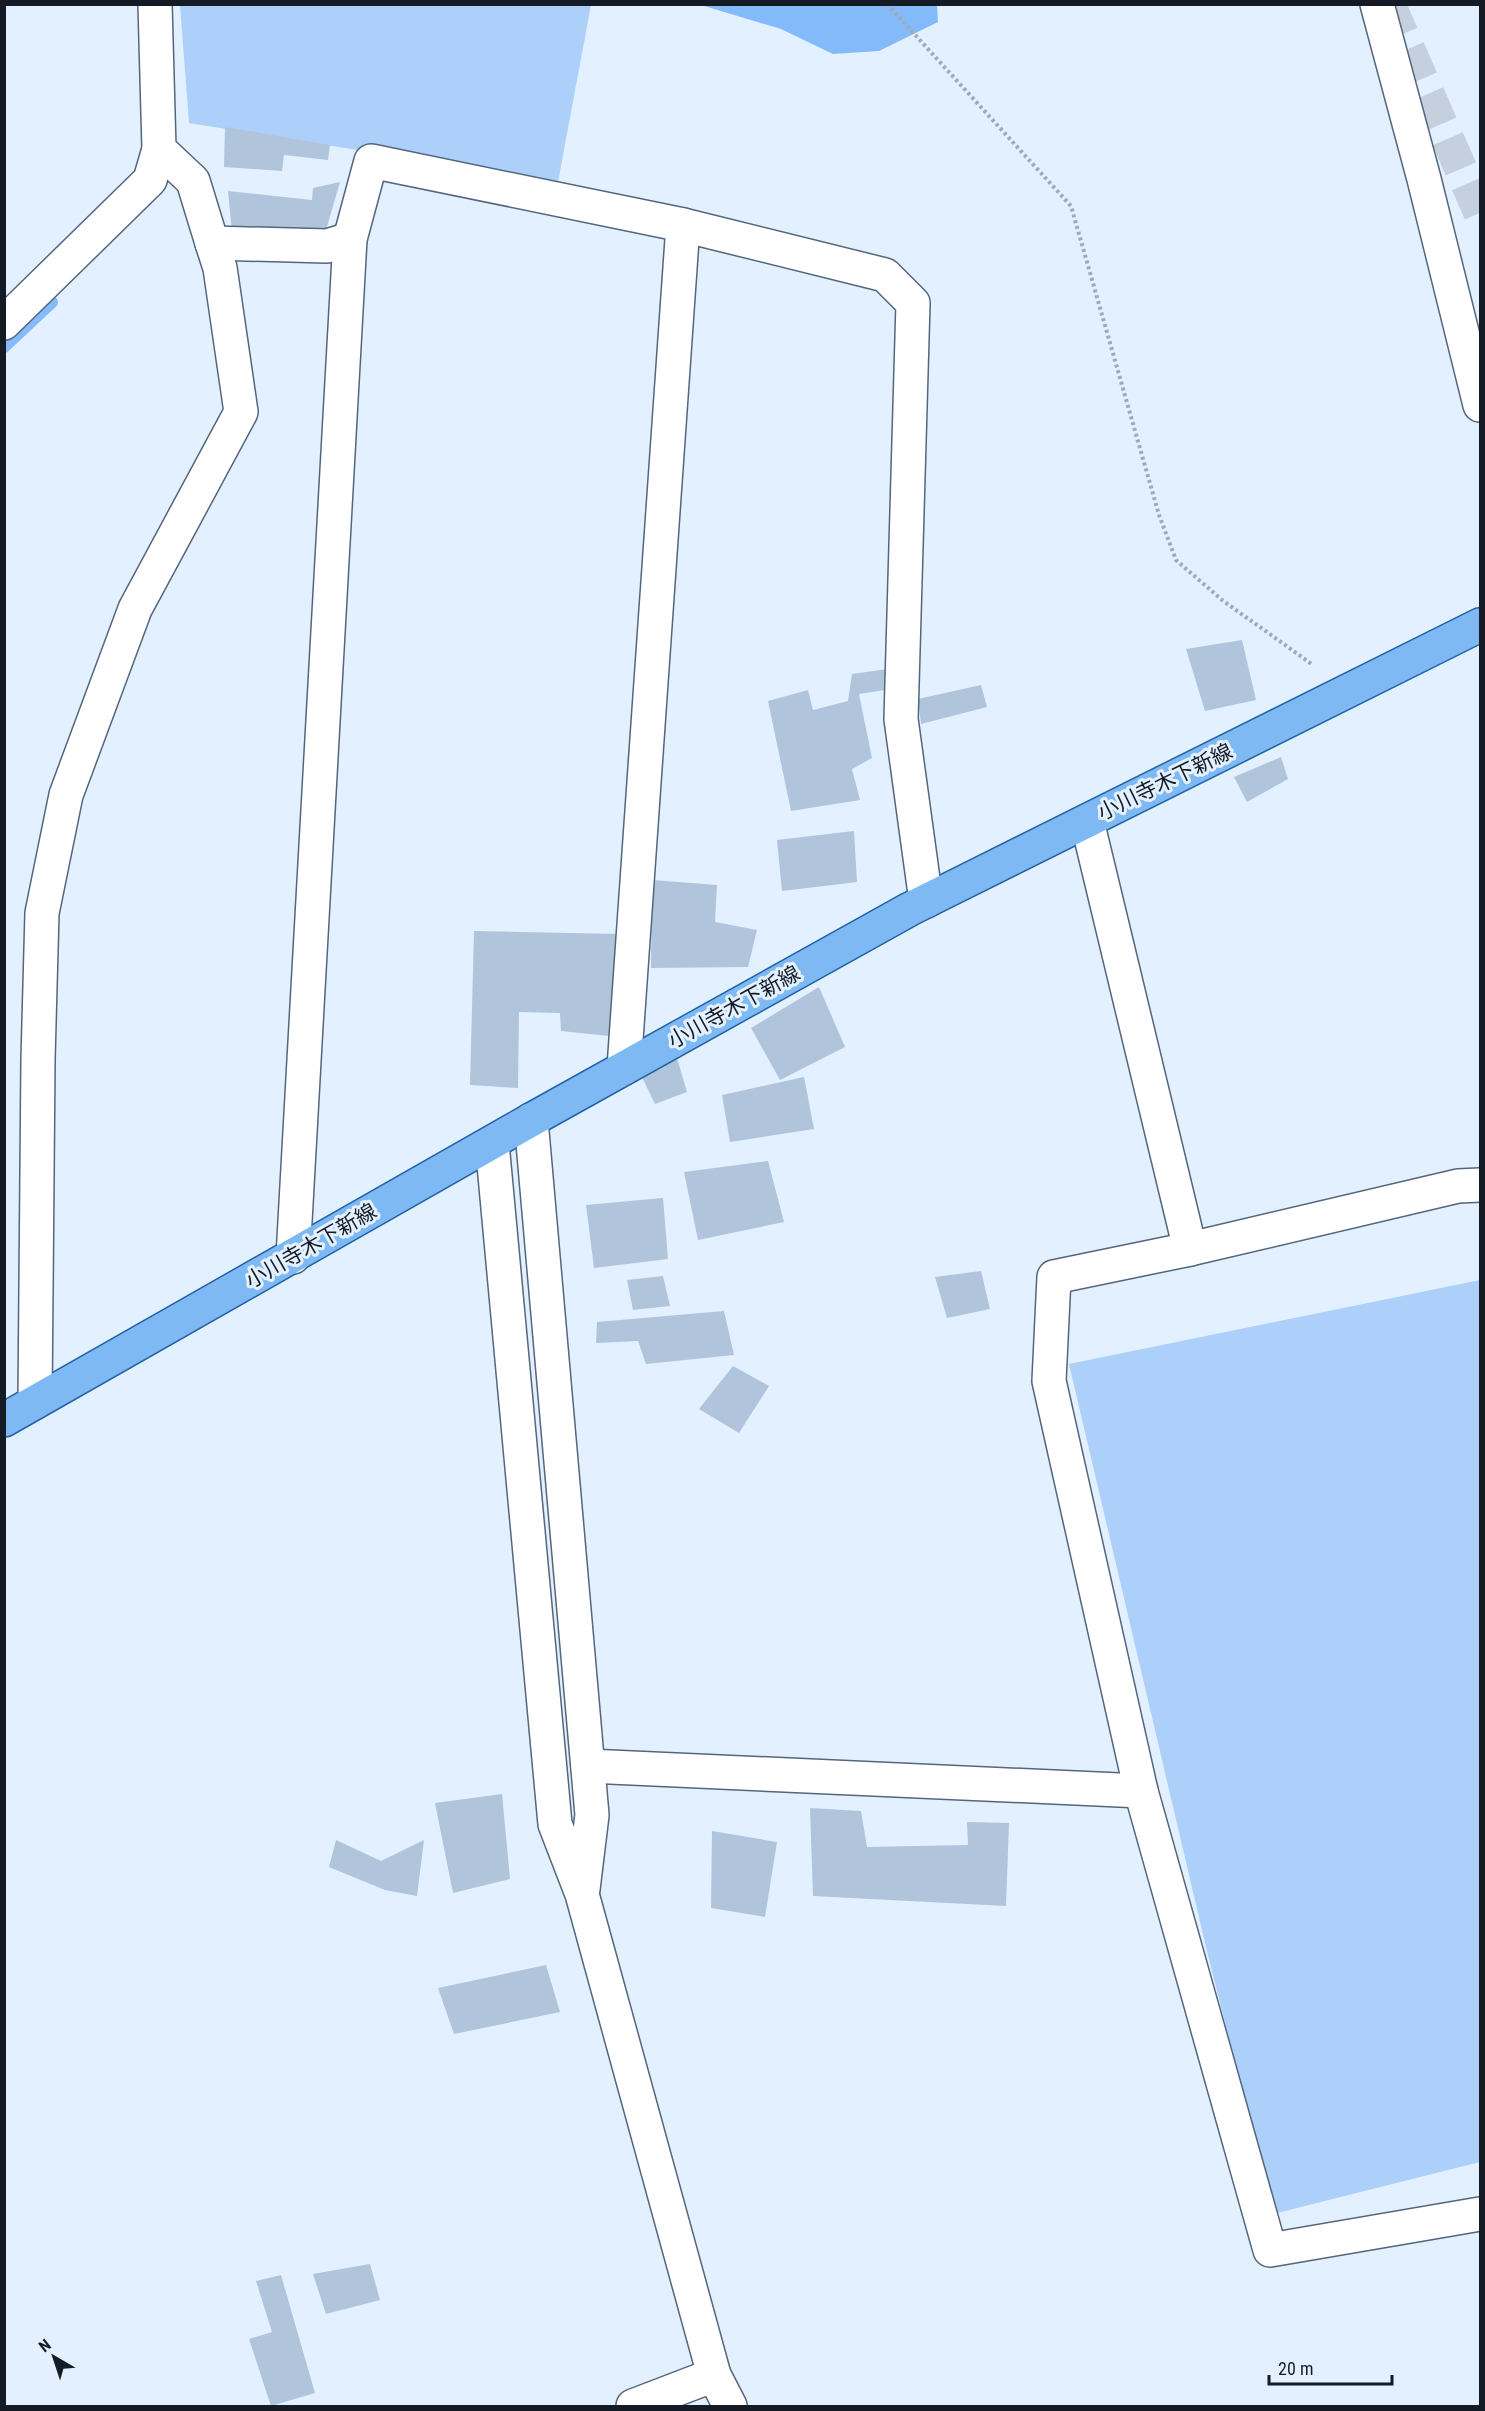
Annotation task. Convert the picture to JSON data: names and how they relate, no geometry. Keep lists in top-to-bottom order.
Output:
{
  "streets": {
    "main road": ["小川寺木下新線"]
  },
  "scale_bar": "20 m",
  "north": "top left"
}
